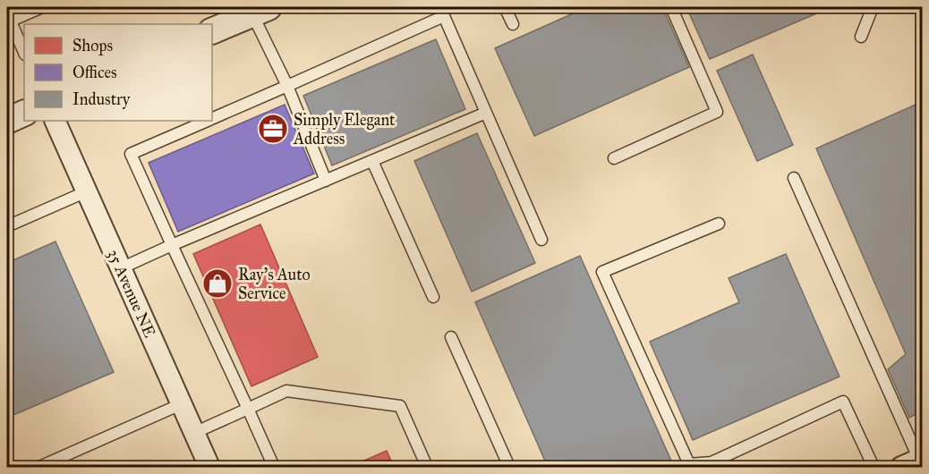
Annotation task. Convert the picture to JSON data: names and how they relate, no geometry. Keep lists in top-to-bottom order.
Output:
{
  "streets": {
    "street": ["35 Avenue NE"]
  },
  "places": {
    "office": ["Simply Elegant Address"],
    "shop": ["Ray's Auto Service"]
  },
  "legend": ["Shops", "Offices", "Industry"]
}
